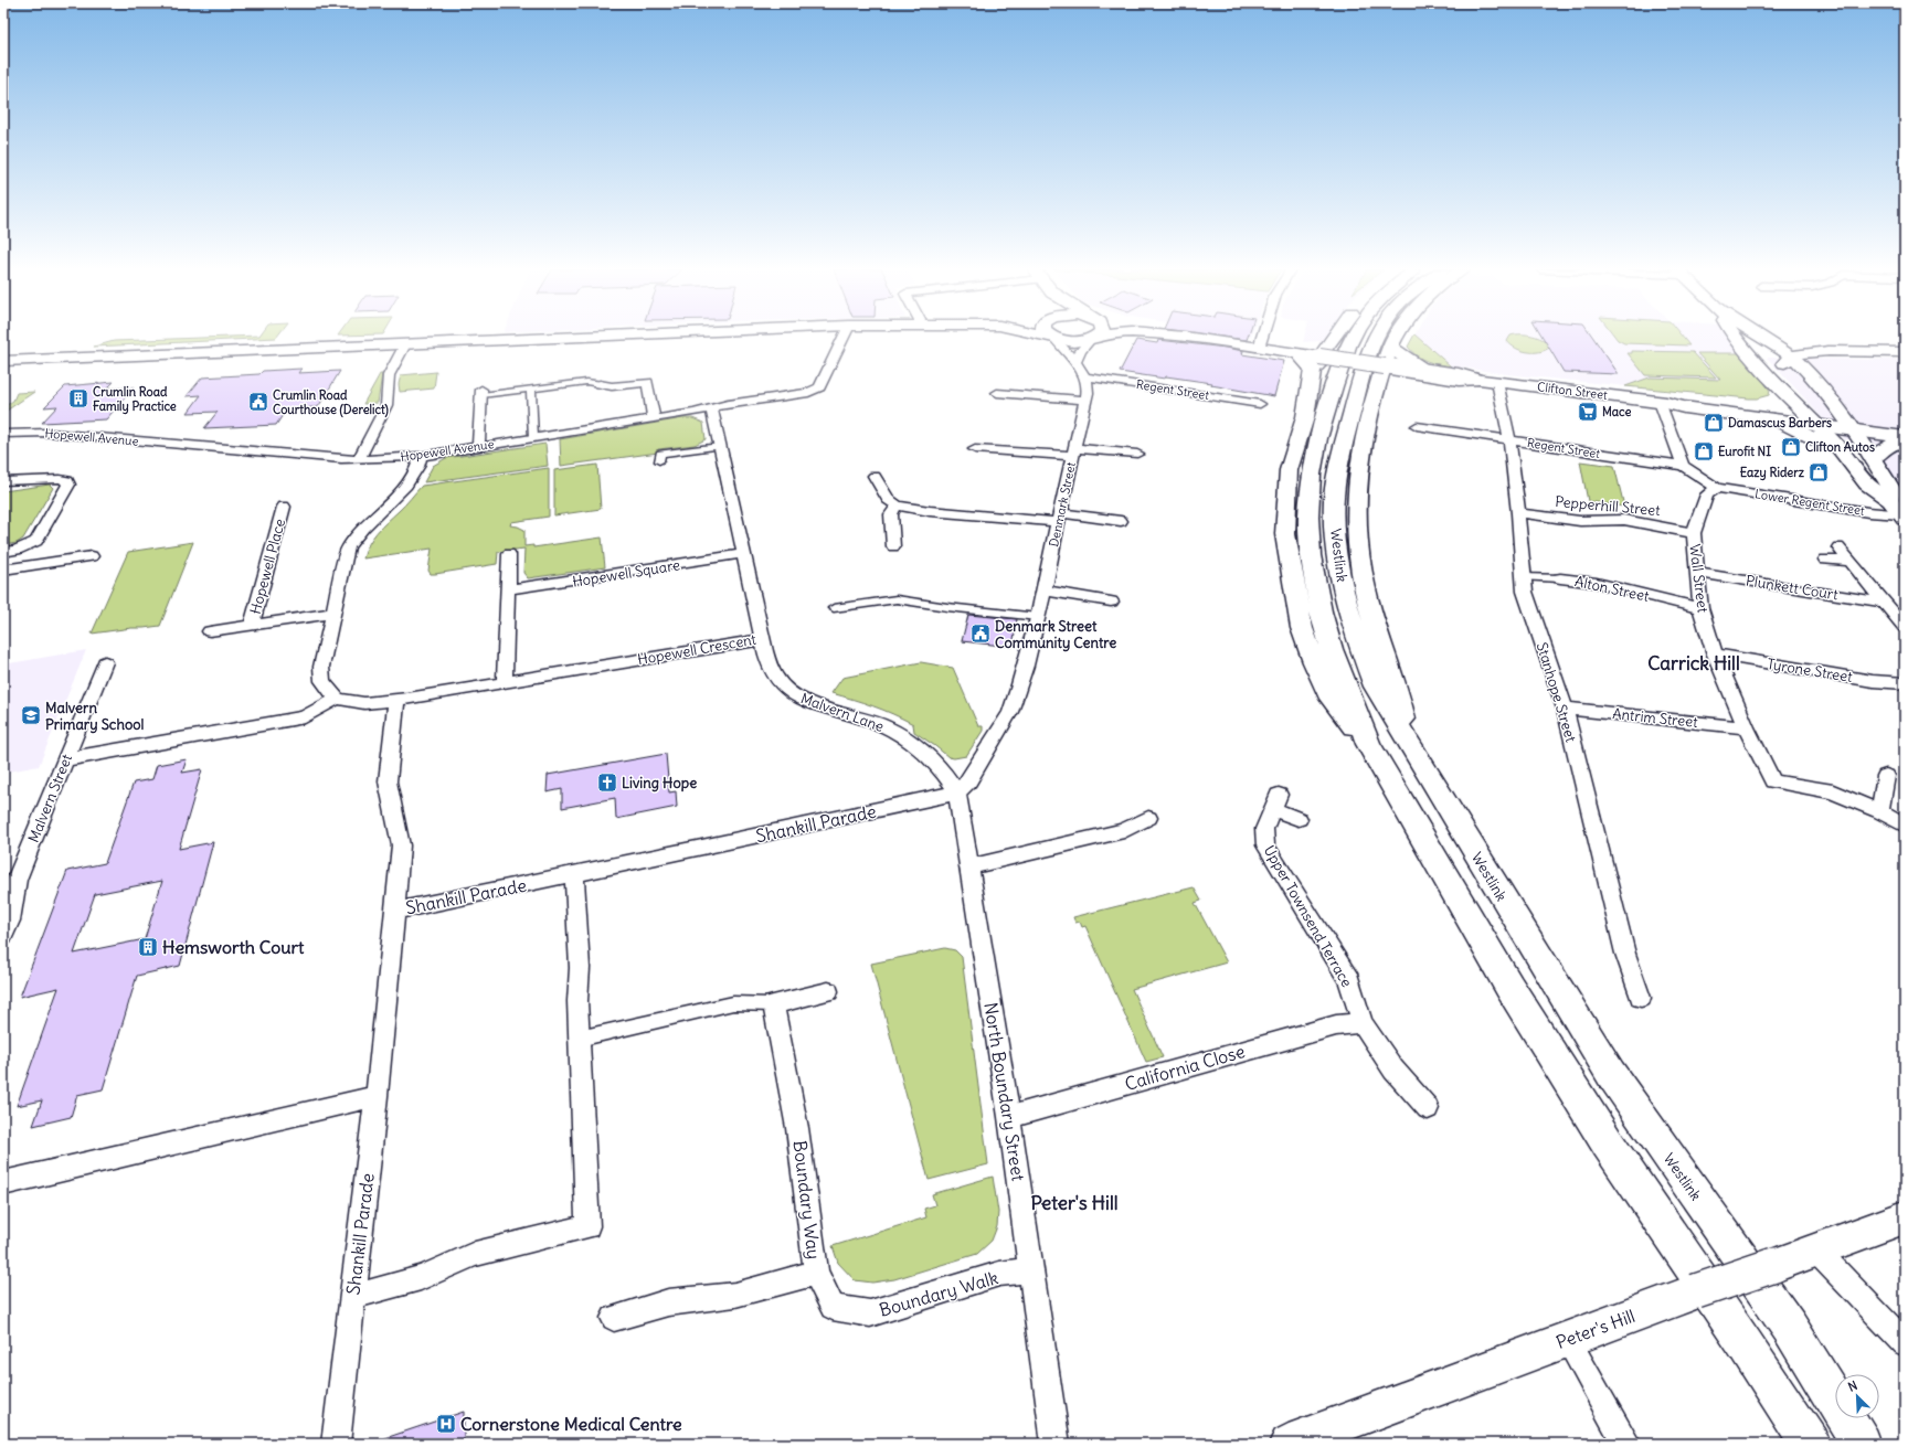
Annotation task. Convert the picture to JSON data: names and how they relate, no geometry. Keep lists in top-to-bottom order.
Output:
{
  "streets": {
    "main road": ["Clifton Street", "Westlink", "Peter's Hill"],
    "street": [
      "Regent Street",
      "Hopewell Avenue",
      "Lower Regent Street",
      "Denmark Street",
      "Pepperhill Street",
      "Hopewell Place",
      "Hopewell Square",
      "Wall Street",
      "Plunkett Court",
      "Alton Street",
      "Hopewell Crescent",
      "Tyrone Street",
      "Stanhope Street",
      "Malvern Lane",
      "Antrim Street",
      "Malvern Street",
      "Shankill Parade",
      "Upper Townsend Terrace",
      "California Close",
      "North Boundary Street",
      "Boundary Way",
      "Boundary Walk"
    ]
  },
  "crossings": [
    ["Regent Street", "Lower Regent Street"],
    ["Regent Street", "Denmark Street"],
    ["Regent Street", "Wall Street"],
    ["Regent Street", "Stanhope Street"],
    ["Clifton Street", "Stanhope Street"],
    ["Hopewell Avenue", "Hopewell Crescent"],
    ["Lower Regent Street", "Wall Street"],
    ["Denmark Street", "Malvern Lane"],
    ["Denmark Street", "Shankill Parade"],
    ["Denmark Street", "North Boundary Street"],
    ["Pepperhill Street", "Wall Street"],
    ["Pepperhill Street", "Stanhope Street"],
    ["Hopewell Square", "Hopewell Crescent"],
    ["Wall Street", "Plunkett Court"],
    ["Wall Street", "Alton Street"],
    ["Wall Street", "Tyrone Street"],
    ["Wall Street", "Antrim Street"],
    ["Alton Street", "Stanhope Street"],
    ["Hopewell Crescent", "Malvern Lane"],
    ["Stanhope Street", "Antrim Street"],
    ["Malvern Lane", "Shankill Parade"],
    ["Malvern Lane", "North Boundary Street"],
    ["Shankill Parade", "North Boundary Street"],
    ["Upper Townsend Terrace", "California Close"],
    ["California Close", "North Boundary Street"],
    ["North Boundary Street", "Boundary Walk"],
    ["Boundary Way", "Boundary Walk"]
  ],
  "districts": ["Carrick Hill", "Peter's Hill"],
  "places": {
    "building": ["Crumlin Road Family Practice", "Hemsworth Court"],
    "public building": ["Crumlin Road Courthouse (Derelict)", "Denmark Street Community Centre"],
    "supermarket": ["Mace"],
    "shop": [
      "Damascus Barbers",
      "Clifton Autos",
      "Eurofit NI",
      "Eazy Riderz"
    ],
    "school or university": ["Malvern Primary School"],
    "church": ["Living Hope"],
    "hospital": ["Cornerstone Medical Centre"]
  },
  "north": "top left"
}
